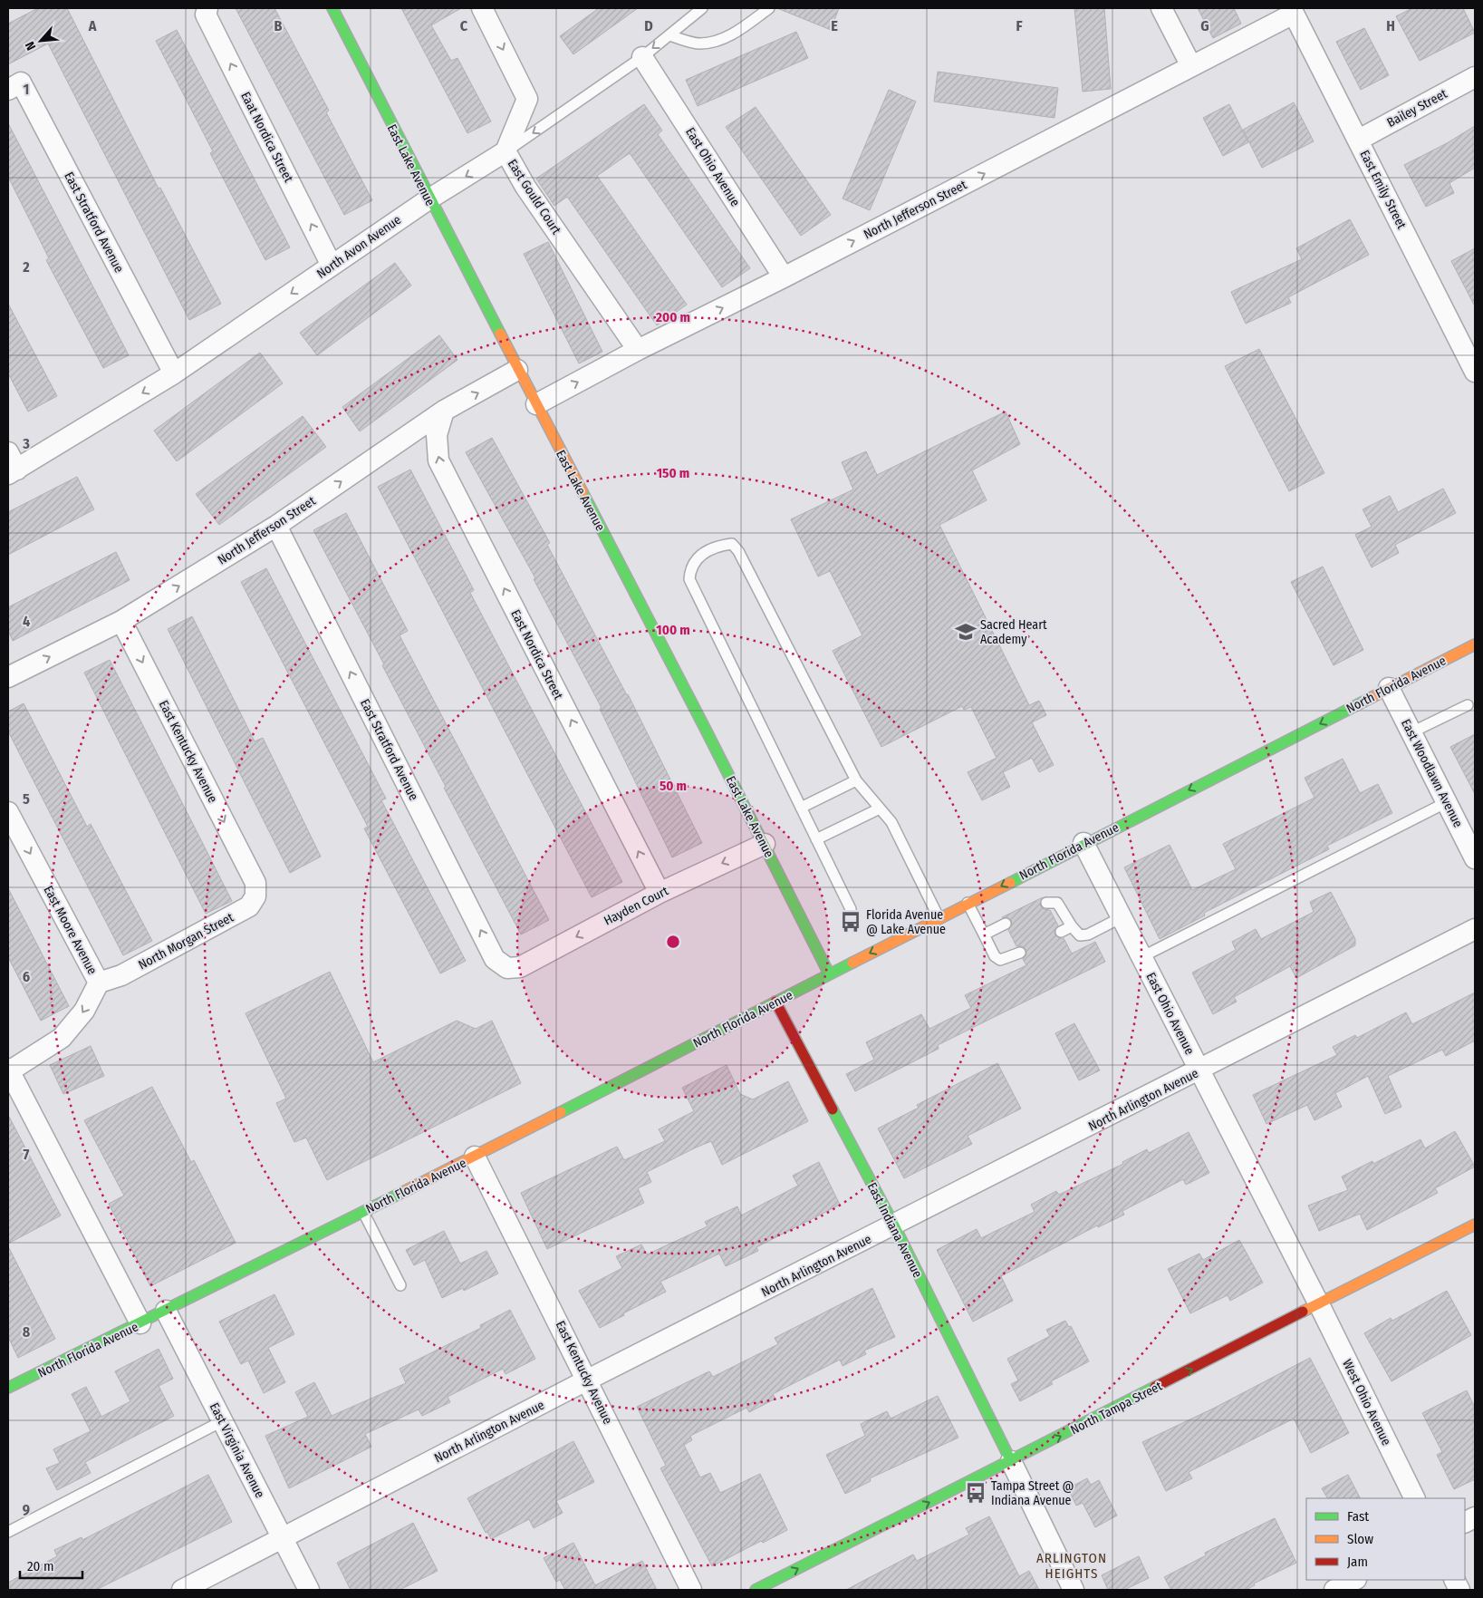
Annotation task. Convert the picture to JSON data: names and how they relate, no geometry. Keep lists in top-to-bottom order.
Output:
{
  "streets": {
    "main road": [
      "East Lake Avenue",
      "North Florida Avenue",
      "East Indiana Avenue",
      "North Tampa Street"
    ],
    "street": [
      "Bailey Street",
      "Eaat Nordica Street",
      "East Ohio Avenue",
      "East Emily Street",
      "East Gould Court",
      "North Jefferson Street",
      "East Stratford Avenue",
      "North Avon Avenue",
      "East Nordica Street",
      "East Kentucky Avenue",
      "East Woodlawn Avenue",
      "Hayden Court",
      "East Moore Avenue",
      "North Morgan Street",
      "North Arlington Avenue",
      "West Ohio Avenue",
      "East Virginia Avenue"
    ]
  },
  "crossings": [
    ["Bailey Street", "East Emily Street"],
    ["Eaat Nordica Street", "North Avon Avenue"],
    ["East Lake Avenue", "North Jefferson Street"],
    ["East Lake Avenue", "North Avon Avenue"],
    ["East Lake Avenue", "North Florida Avenue"],
    ["East Lake Avenue", "Hayden Court"],
    ["East Ohio Avenue", "North Jefferson Street"],
    ["East Ohio Avenue", "North Avon Avenue"],
    ["East Ohio Avenue", "North Florida Avenue"],
    ["East Ohio Avenue", "North Arlington Avenue"],
    ["East Ohio Avenue", "West Ohio Avenue"],
    ["East Ohio Avenue", "North Tampa Street"],
    ["East Emily Street", "North Jefferson Street"],
    ["East Gould Court", "North Jefferson Street"],
    ["East Gould Court", "North Avon Avenue"],
    ["North Jefferson Street", "East Stratford Avenue"],
    ["North Jefferson Street", "East Nordica Street"],
    ["North Jefferson Street", "East Kentucky Avenue"],
    ["East Stratford Avenue", "North Avon Avenue"],
    ["East Stratford Avenue", "Hayden Court"],
    ["East Nordica Street", "Hayden Court"],
    ["North Florida Avenue", "East Kentucky Avenue"],
    ["North Florida Avenue", "East Woodlawn Avenue"],
    ["North Florida Avenue", "East Indiana Avenue"],
    ["North Florida Avenue", "East Virginia Avenue"],
    ["East Kentucky Avenue", "North Morgan Street"],
    ["East Kentucky Avenue", "North Arlington Avenue"],
    ["East Moore Avenue", "North Morgan Street"],
    ["North Arlington Avenue", "East Indiana Avenue"],
    ["North Arlington Avenue", "East Virginia Avenue"],
    ["East Indiana Avenue", "North Tampa Street"],
    ["West Ohio Avenue", "North Tampa Street"]
  ],
  "one_way": [
    "Eaat Nordica Street",
    "East Gould Court",
    "North Jefferson Street",
    "East Stratford Avenue",
    "North Avon Avenue",
    "East Nordica Street",
    "North Florida Avenue",
    "East Kentucky Avenue",
    "Hayden Court",
    "East Moore Avenue",
    "North Tampa Street"
  ],
  "districts": ["ARLINGTON HEIGHTS"],
  "places": {
    "school or university": ["Sacred Heart Academy"],
    "bus stop": ["Florida Avenue @ Lake Avenue", "Tampa Street @ Indiana Avenue"]
  },
  "legend": ["Fast", "Slow", "Jam"],
  "scale_bar": "20 m",
  "north": "bottom left",
  "grid": {
    "columns": [
      "A",
      "B",
      "C",
      "D",
      "E",
      "F",
      "G",
      "H"
    ],
    "rows": [
      "1",
      "2",
      "3",
      "4",
      "5",
      "6",
      "7",
      "8",
      "9"
    ]
  },
  "rings": [
    "200 m",
    "150 m",
    "100 m",
    "50 m"
  ]
}
